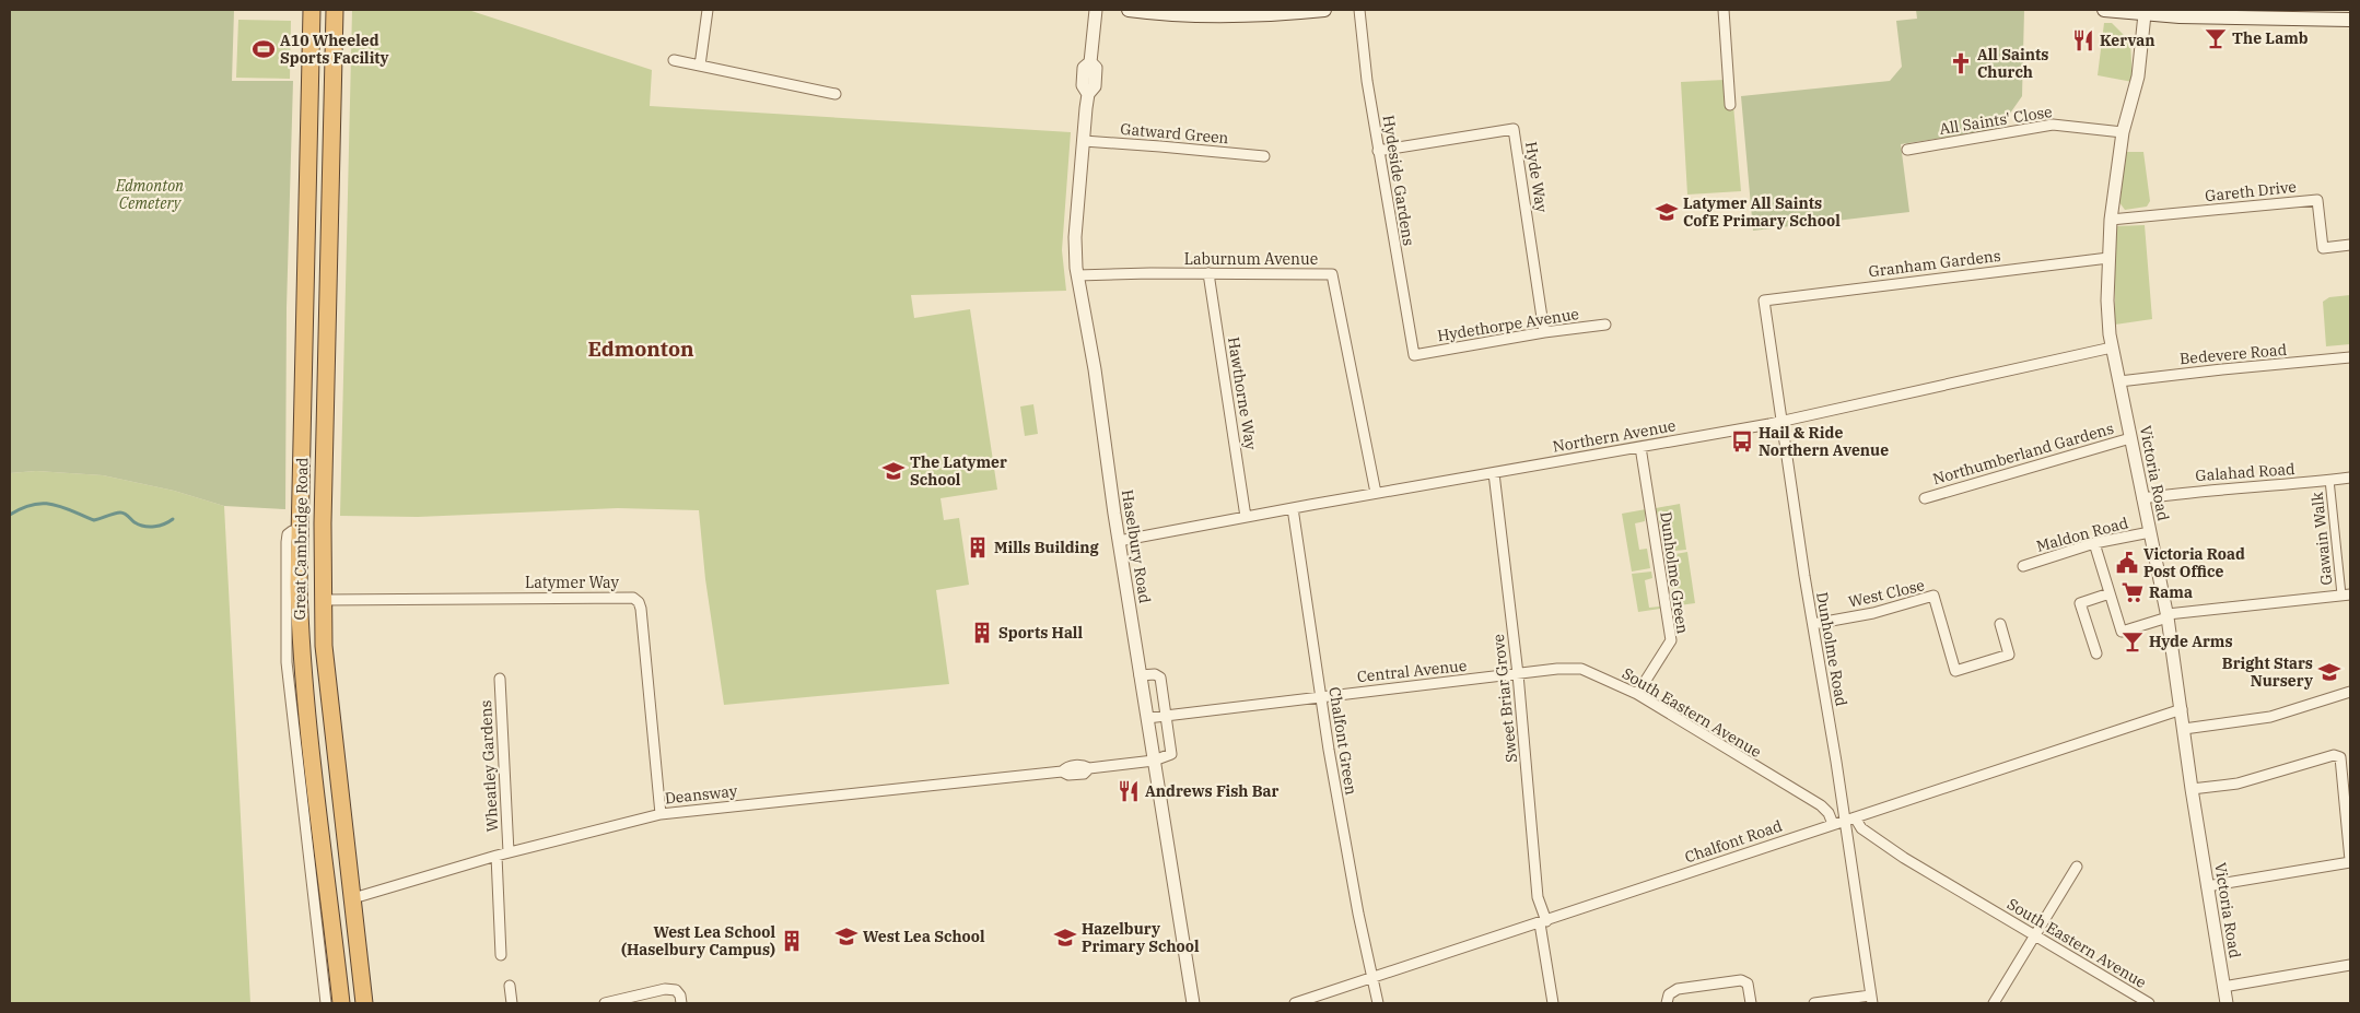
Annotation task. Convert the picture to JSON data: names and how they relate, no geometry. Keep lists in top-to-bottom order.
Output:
{
  "streets": {
    "highway": ["Great Cambridge Road"],
    "street": [
      "All Saints' Close",
      "Gatward Green",
      "Hyde Way",
      "Hydeside Gardens",
      "Gareth Drive",
      "Laburnum Avenue",
      "Granham Gardens",
      "Hydethorpe Avenue",
      "Bedevere Road",
      "Hawthorne Way",
      "Northern Avenue",
      "Northumberland Gardens",
      "Galahad Road",
      "Victoria Road",
      "Maldon Road",
      "Gawain Walk",
      "Haselbury Road",
      "Dunholme Green",
      "Latymer Way",
      "West Close",
      "Dunholme Road",
      "Central Avenue",
      "Sweet Briar Grove",
      "South Eastern Avenue",
      "Chalfont Green",
      "Wheatley Gardens",
      "Deansway",
      "Chalfont Road"
    ]
  },
  "crossings": [
    ["All Saints' Close", "Victoria Road"],
    ["Gatward Green", "Haselbury Road"],
    ["Hyde Way", "Hydeside Gardens"],
    ["Hyde Way", "Hydethorpe Avenue"],
    ["Hydeside Gardens", "Hydethorpe Avenue"],
    ["Gareth Drive", "Victoria Road"],
    ["Laburnum Avenue", "Hawthorne Way"],
    ["Laburnum Avenue", "Northern Avenue"],
    ["Laburnum Avenue", "Haselbury Road"],
    ["Granham Gardens", "Victoria Road"],
    ["Granham Gardens", "Dunholme Road"],
    ["Bedevere Road", "Victoria Road"],
    ["Hawthorne Way", "Northern Avenue"],
    ["Northern Avenue", "Victoria Road"],
    ["Northern Avenue", "Haselbury Road"],
    ["Northern Avenue", "Dunholme Green"],
    ["Northern Avenue", "Dunholme Road"],
    ["Northern Avenue", "Sweet Briar Grove"],
    ["Northern Avenue", "Chalfont Green"],
    ["Northumberland Gardens", "Victoria Road"],
    ["Galahad Road", "Victoria Road"],
    ["Galahad Road", "Gawain Walk"],
    ["Victoria Road", "Maldon Road"],
    ["Victoria Road", "Chalfont Road"],
    ["Great Cambridge Road", "Latymer Way"],
    ["Great Cambridge Road", "Deansway"],
    ["Haselbury Road", "Central Avenue"],
    ["Haselbury Road", "Deansway"],
    ["Dunholme Green", "South Eastern Avenue"],
    ["Latymer Way", "Deansway"],
    ["West Close", "Dunholme Road"],
    ["Dunholme Road", "South Eastern Avenue"],
    ["Dunholme Road", "Chalfont Road"],
    ["Central Avenue", "Sweet Briar Grove"],
    ["Central Avenue", "South Eastern Avenue"],
    ["Central Avenue", "Chalfont Green"],
    ["Sweet Briar Grove", "South Eastern Avenue"],
    ["Sweet Briar Grove", "Chalfont Road"],
    ["South Eastern Avenue", "Chalfont Road"],
    ["Chalfont Green", "Chalfont Road"],
    ["Wheatley Gardens", "Deansway"]
  ],
  "districts": ["Edmonton"],
  "parks": ["Edmonton Cemetery"],
  "places": {
    "bar": ["The Lamb", "Hyde Arms"],
    "restaurant": ["Kervan", "Andrews Fish Bar"],
    "sports": ["A10 Wheeled Sports Facility"],
    "church": ["All Saints Church"],
    "school or university": [
      "Latymer All Saints CofE Primary School",
      "The Latymer School",
      "Bright Stars Nursery",
      "West Lea School",
      "Hazelbury Primary School"
    ],
    "bus stop": ["Hail & Ride Northern Avenue"],
    "building": ["Mills Building", "Sports Hall", "West Lea School (Haselbury Campus)"],
    "public building": ["Victoria Road Post Office"],
    "supermarket": ["Rama"]
  }
}
